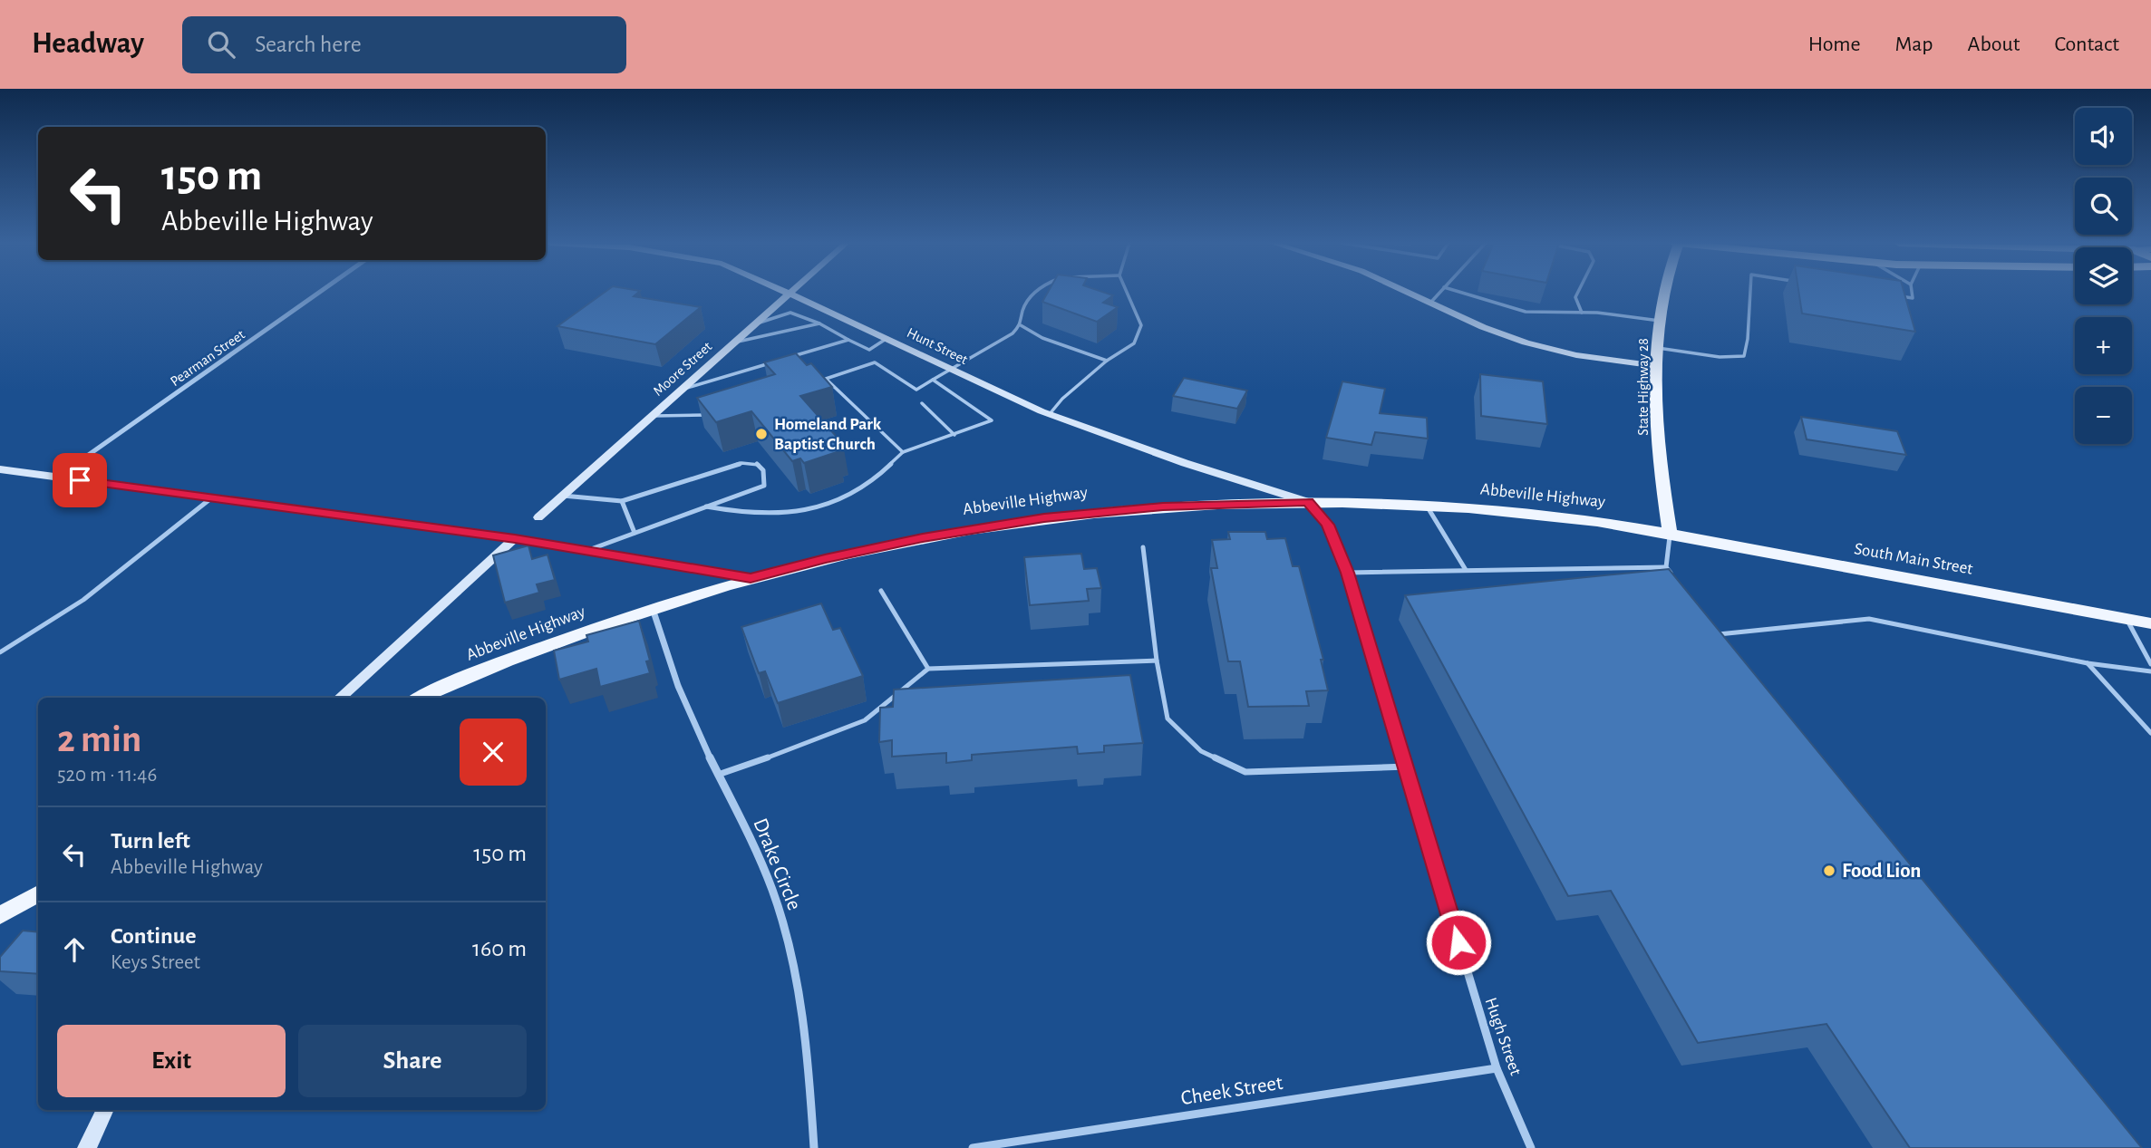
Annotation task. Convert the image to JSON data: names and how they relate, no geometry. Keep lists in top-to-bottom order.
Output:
{
  "streets": {
    "main road": ["State Highway 28", "Abbeville Highway", "South Main Street"],
    "street": [
      "Hunt Street",
      "Pearman Street",
      "Moore Street",
      "Drake Circle",
      "Hugh Street",
      "Cheek Street"
    ]
  },
  "crossings": [
    ["Hunt Street", "Moore Street"],
    ["Hunt Street", "Abbeville Highway"],
    ["Hunt Street", "Hugh Street"],
    ["State Highway 28", "Abbeville Highway"],
    ["State Highway 28", "South Main Street"],
    ["Abbeville Highway", "South Main Street"],
    ["Abbeville Highway", "Drake Circle"],
    ["Abbeville Highway", "Hugh Street"],
    ["Hugh Street", "Cheek Street"]
  ],
  "places": ["Homeland Park Baptist Church", "Food Lion"],
  "page": {
    "header": "Headway",
    "search": "Search here",
    "nav": [
      "Home",
      "Map",
      "About",
      "Contact"
    ],
    "map_buttons": ["+", "−"],
    "turn": ["150 m", "Abbeville Highway"],
    "heading": ["2 min", "520 m · 11:46"],
    "list": [
      {
        "name": "Turn left",
        "note": "Abbeville Highway",
        "value": "150 m"
      },
      {
        "name": "Continue",
        "note": "Keys Street",
        "value": "160 m"
      }
    ],
    "buttons": ["Exit", "Share"]
  }
}
